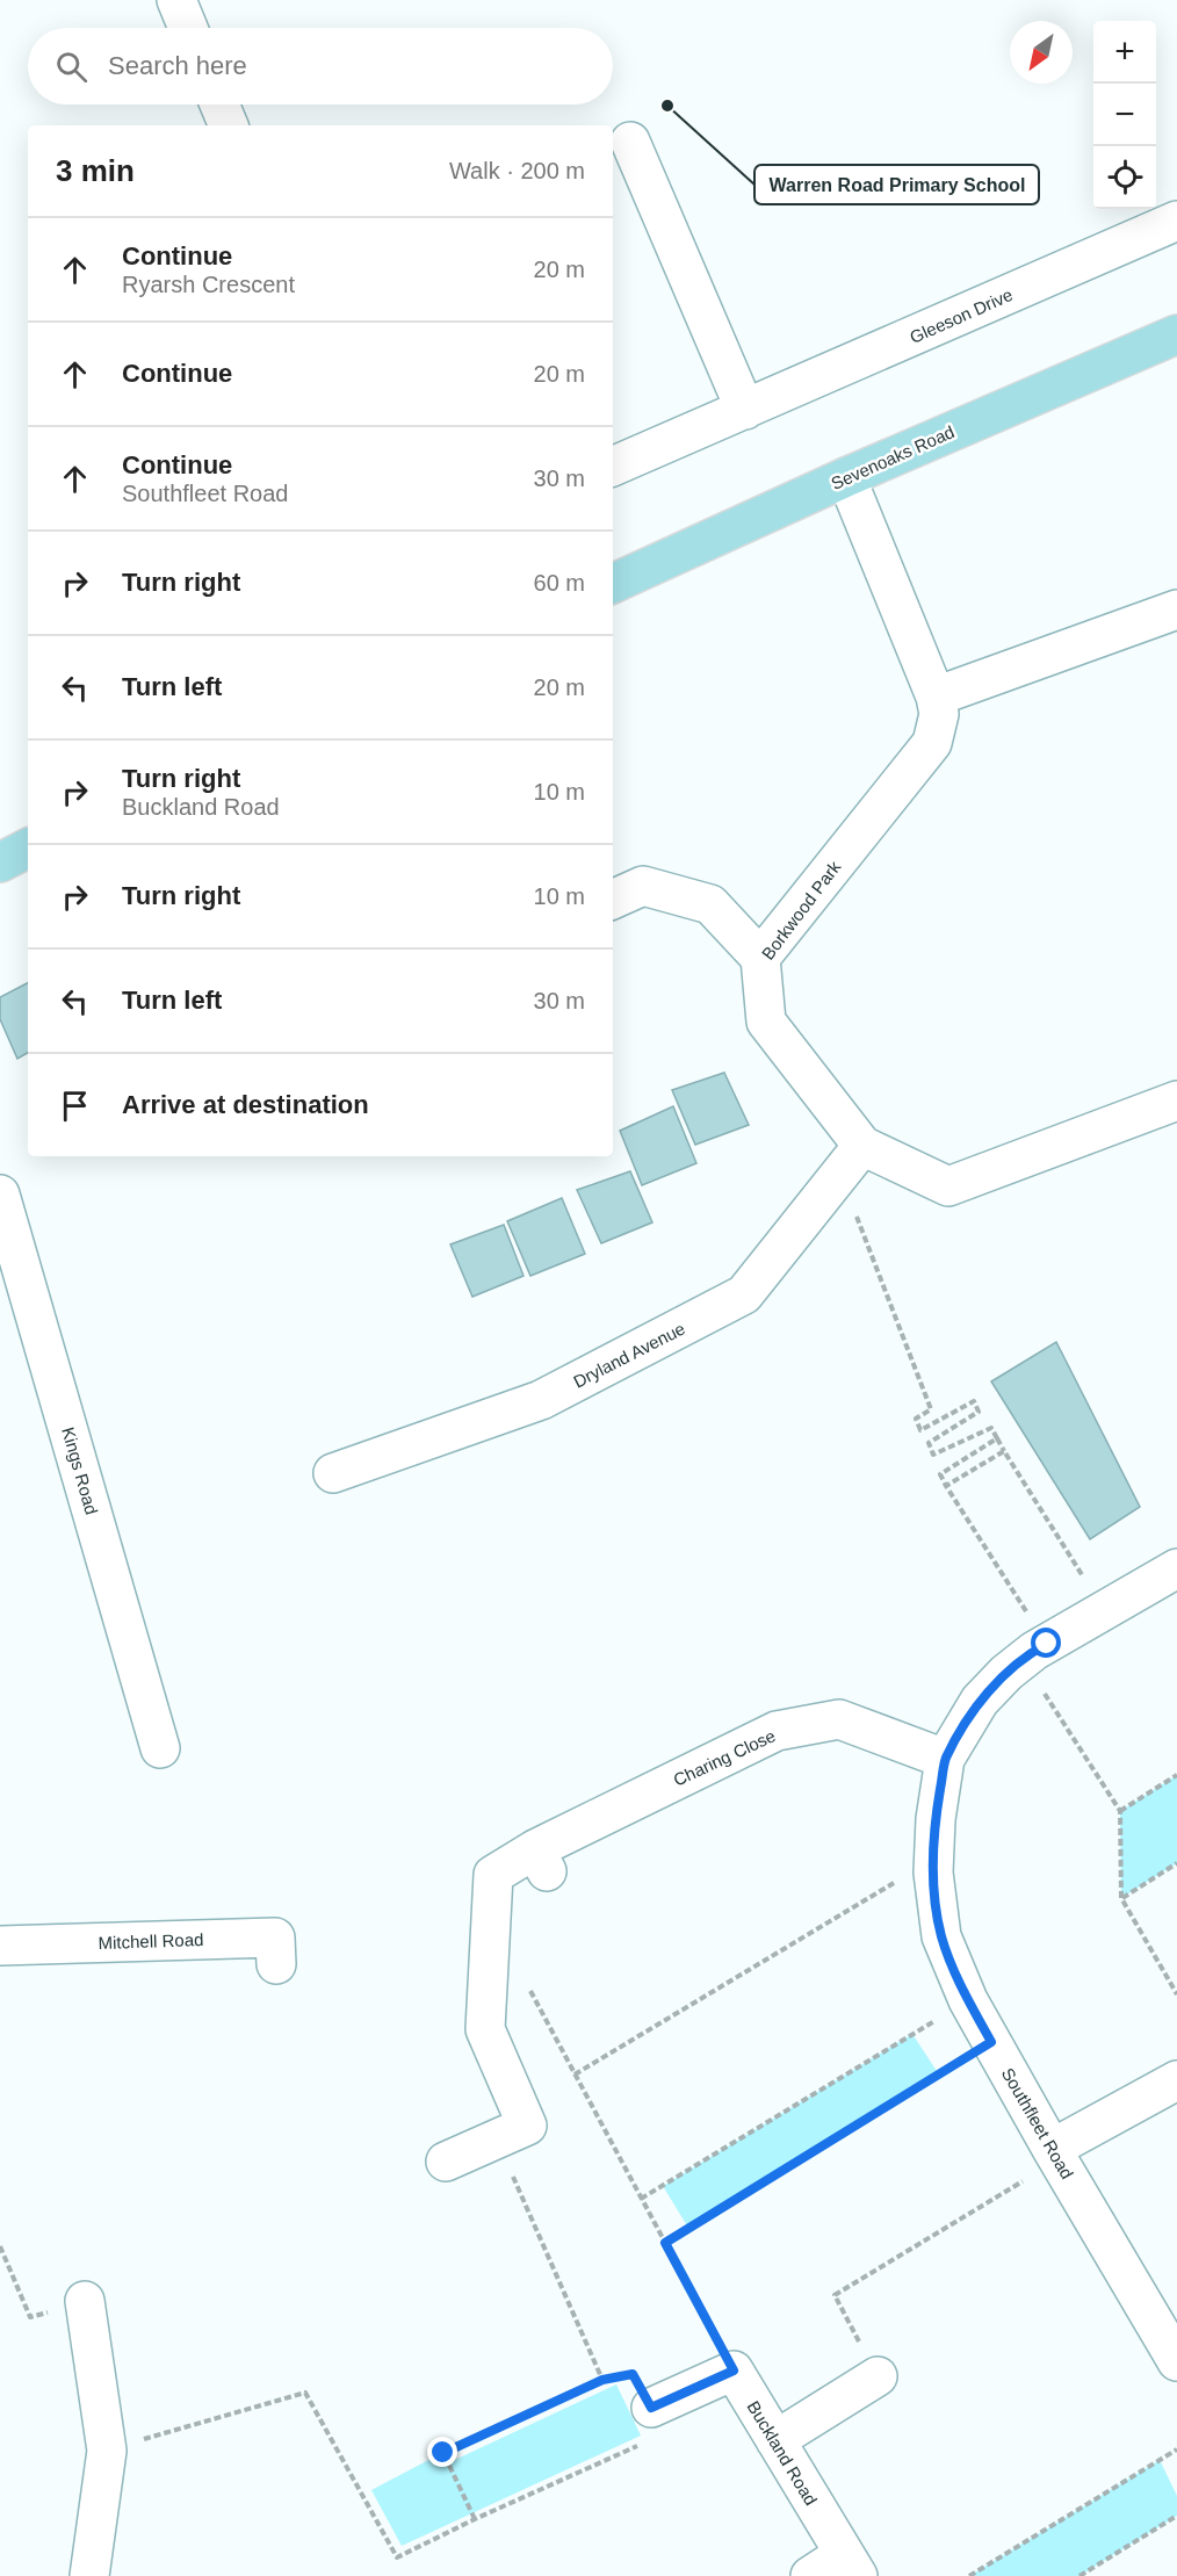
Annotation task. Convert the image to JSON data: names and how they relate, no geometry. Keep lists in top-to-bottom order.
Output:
{
  "streets": {
    "main road": ["Sevenoaks Road"],
    "street": [
      "Gleeson Drive",
      "Borkwood Park",
      "Dryland Avenue",
      "Kings Road",
      "Charing Close",
      "Mitchell Road",
      "Southfleet Road",
      "Buckland Road"
    ]
  },
  "crossings": [
    ["Sevenoaks Road", "Borkwood Park"],
    ["Borkwood Park", "Dryland Avenue"],
    ["Charing Close", "Southfleet Road"]
  ],
  "places": ["Warren Road Primary School"],
  "north": "bottom left",
  "page": {
    "map_buttons": ["+", "−"],
    "search": "Search here",
    "heading": ["3 min", "Walk · 200 m"],
    "list": [
      ["Continue", "Ryarsh Crescent", "20 m"],
      ["Continue", "20 m"],
      ["Continue", "Southfleet Road", "30 m"],
      ["Turn right", "60 m"],
      ["Turn left", "20 m"],
      ["Turn right", "Buckland Road", "10 m"],
      ["Turn right", "10 m"],
      ["Turn left", "30 m"],
      "Arrive at destination"
    ]
  }
}
